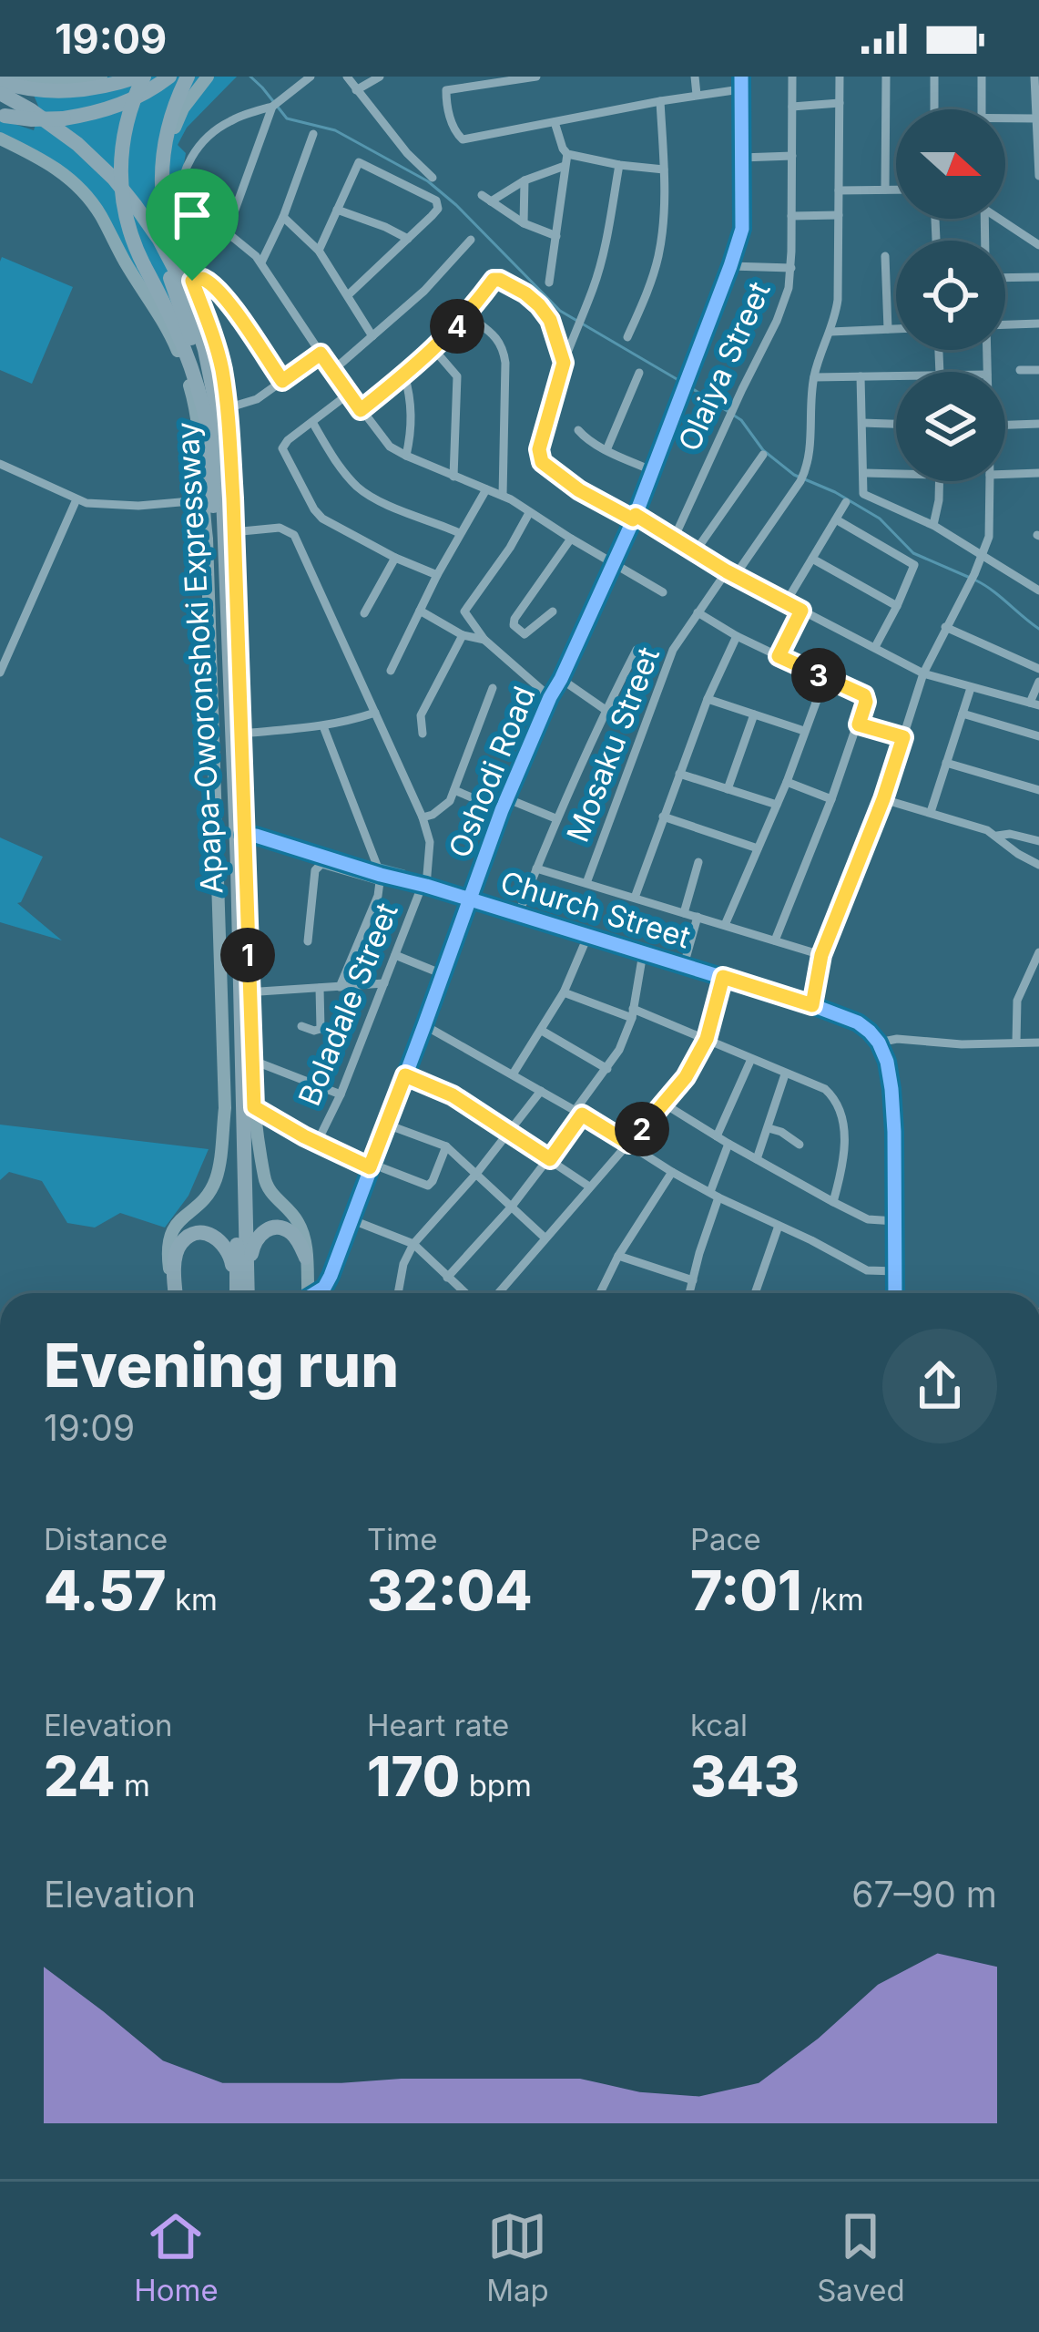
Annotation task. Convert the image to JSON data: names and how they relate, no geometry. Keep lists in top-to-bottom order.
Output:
{
  "streets": {
    "highway": ["Apapa-Oworonshoki Expressway"],
    "street": [
      "Olaiya Street",
      "Mosaku Street",
      "Oshodi Road",
      "Church Street",
      "Boladale Street"
    ]
  },
  "crossings": [
    ["Oshodi Road", "Church Street"],
    ["Church Street", "Boladale Street"]
  ],
  "north": "right",
  "page": {
    "status": "19:09",
    "pins": [
      "4",
      "3",
      "1",
      "2"
    ],
    "heading": ["Evening run", "19:09"],
    "stats": [
      ["Distance", "4.57 km"],
      ["Time", "32:04"],
      ["Pace", "7:01 /km"],
      ["Elevation", "24 m"],
      ["Heart rate", "170 bpm"],
      ["kcal", "343"]
    ],
    "chart": ["Elevation", "67–90 m"],
    "tabs": ["Home", "Map", "Saved"]
  }
}
